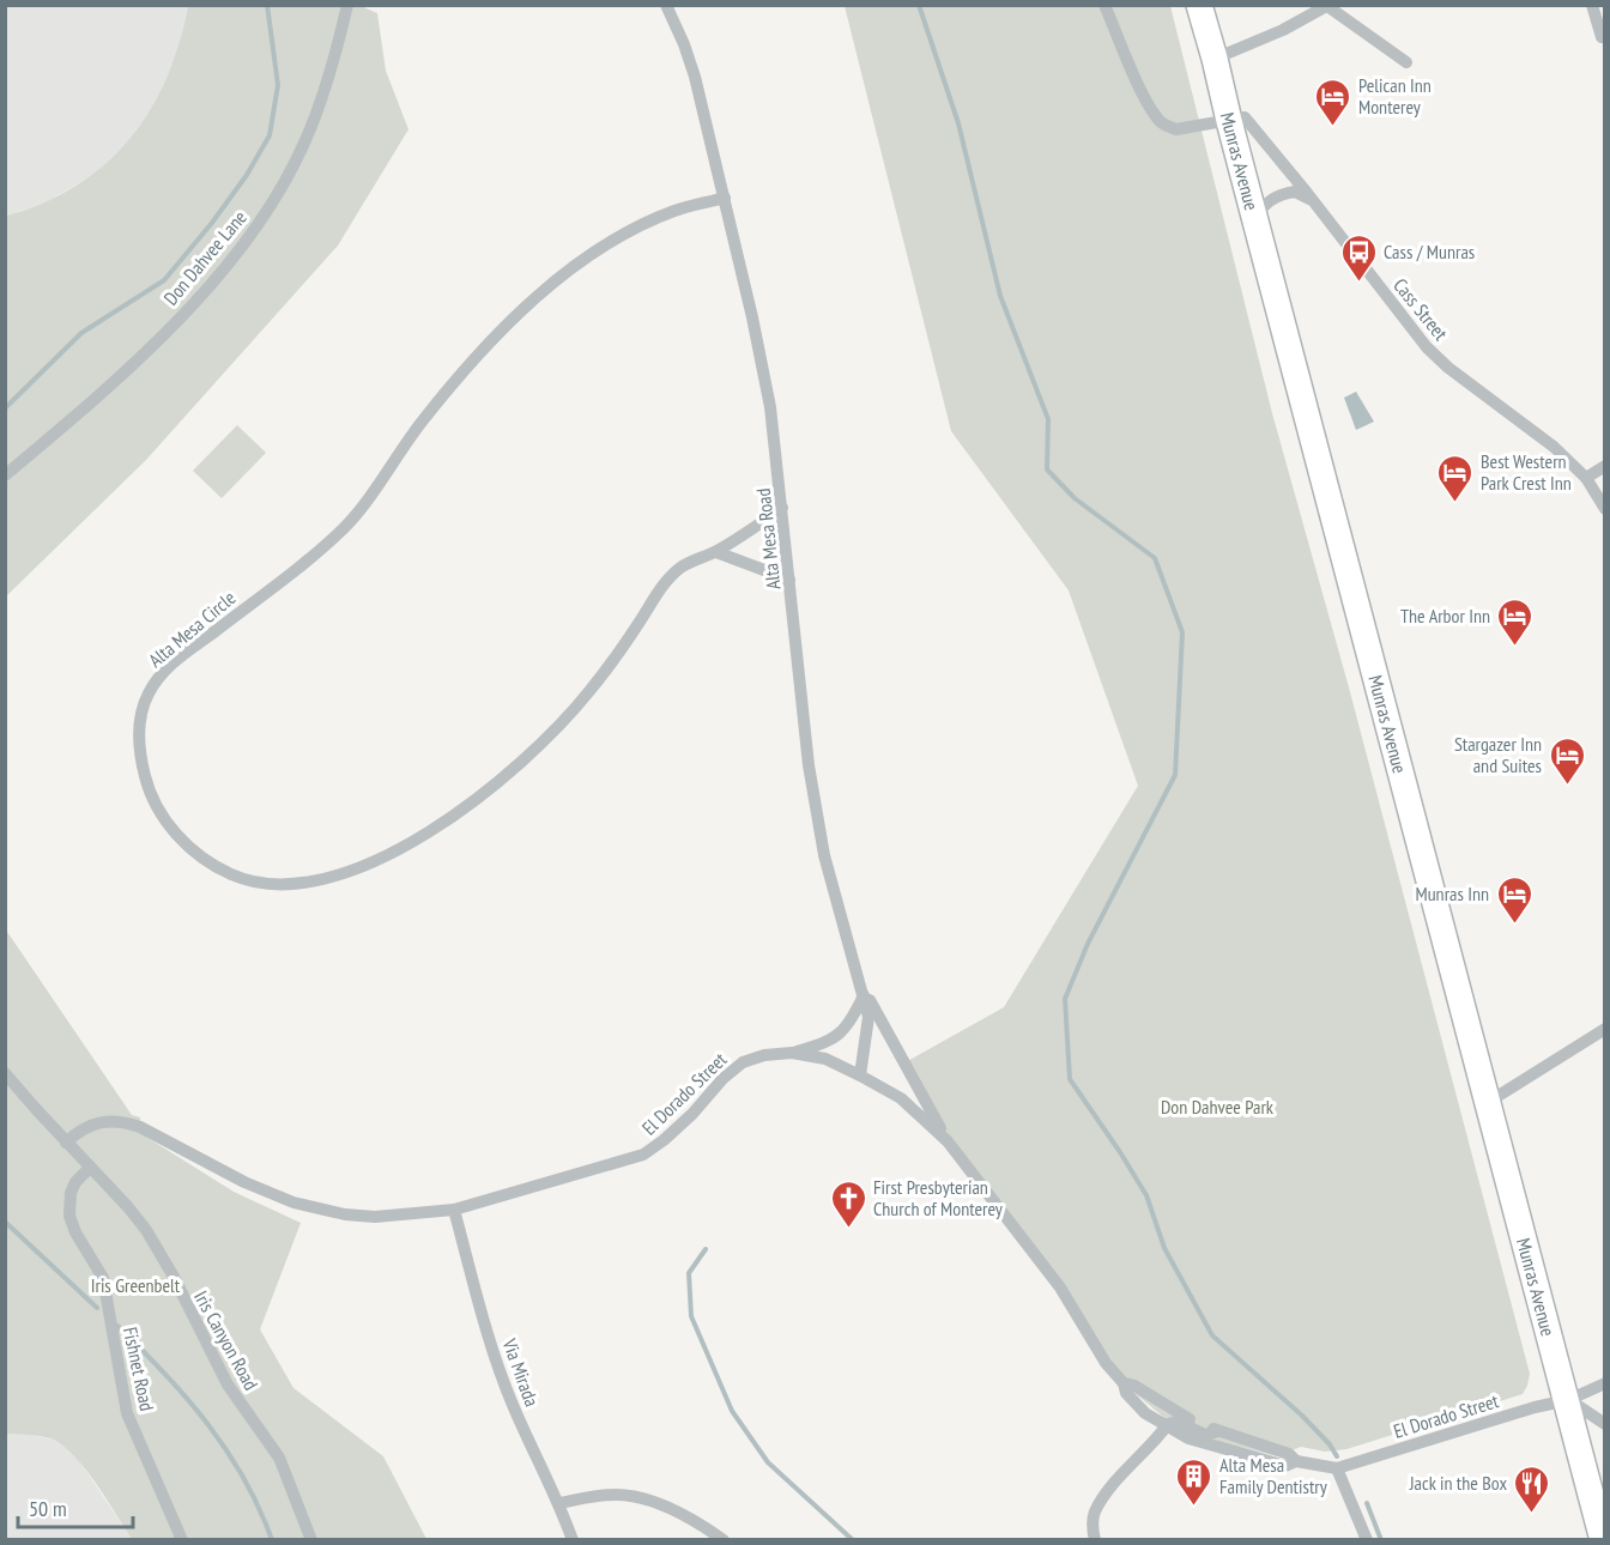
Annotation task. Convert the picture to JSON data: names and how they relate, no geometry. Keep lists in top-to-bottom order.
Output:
{
  "streets": {
    "main road": ["Munras Avenue"],
    "street": [
      "Don Dahvee Lane",
      "Cass Street",
      "Alta Mesa Road",
      "Alta Mesa Circle",
      "El Dorado Street",
      "Iris Canyon Road",
      "Fishnet Road",
      "Via Mirada"
    ]
  },
  "crossings": [
    ["Munras Avenue", "Cass Street"],
    ["Munras Avenue", "El Dorado Street"],
    ["Alta Mesa Road", "Alta Mesa Circle"],
    ["Alta Mesa Road", "El Dorado Street"],
    ["El Dorado Street", "Iris Canyon Road"],
    ["El Dorado Street", "Via Mirada"],
    ["Iris Canyon Road", "Fishnet Road"]
  ],
  "parks": ["Don Dahvee Park", "Iris Greenbelt"],
  "places": {
    "hotel": [
      "Pelican Inn Monterey",
      "Best Western Park Crest Inn",
      "The Arbor Inn",
      "Stargazer Inn and Suites",
      "Munras Inn"
    ],
    "bus stop": ["Cass / Munras"],
    "church": ["First Presbyterian Church of Monterey"],
    "building": ["Alta Mesa Family Dentistry"],
    "restaurant": ["Jack in the Box"]
  },
  "scale_bar": "50 m"
}
